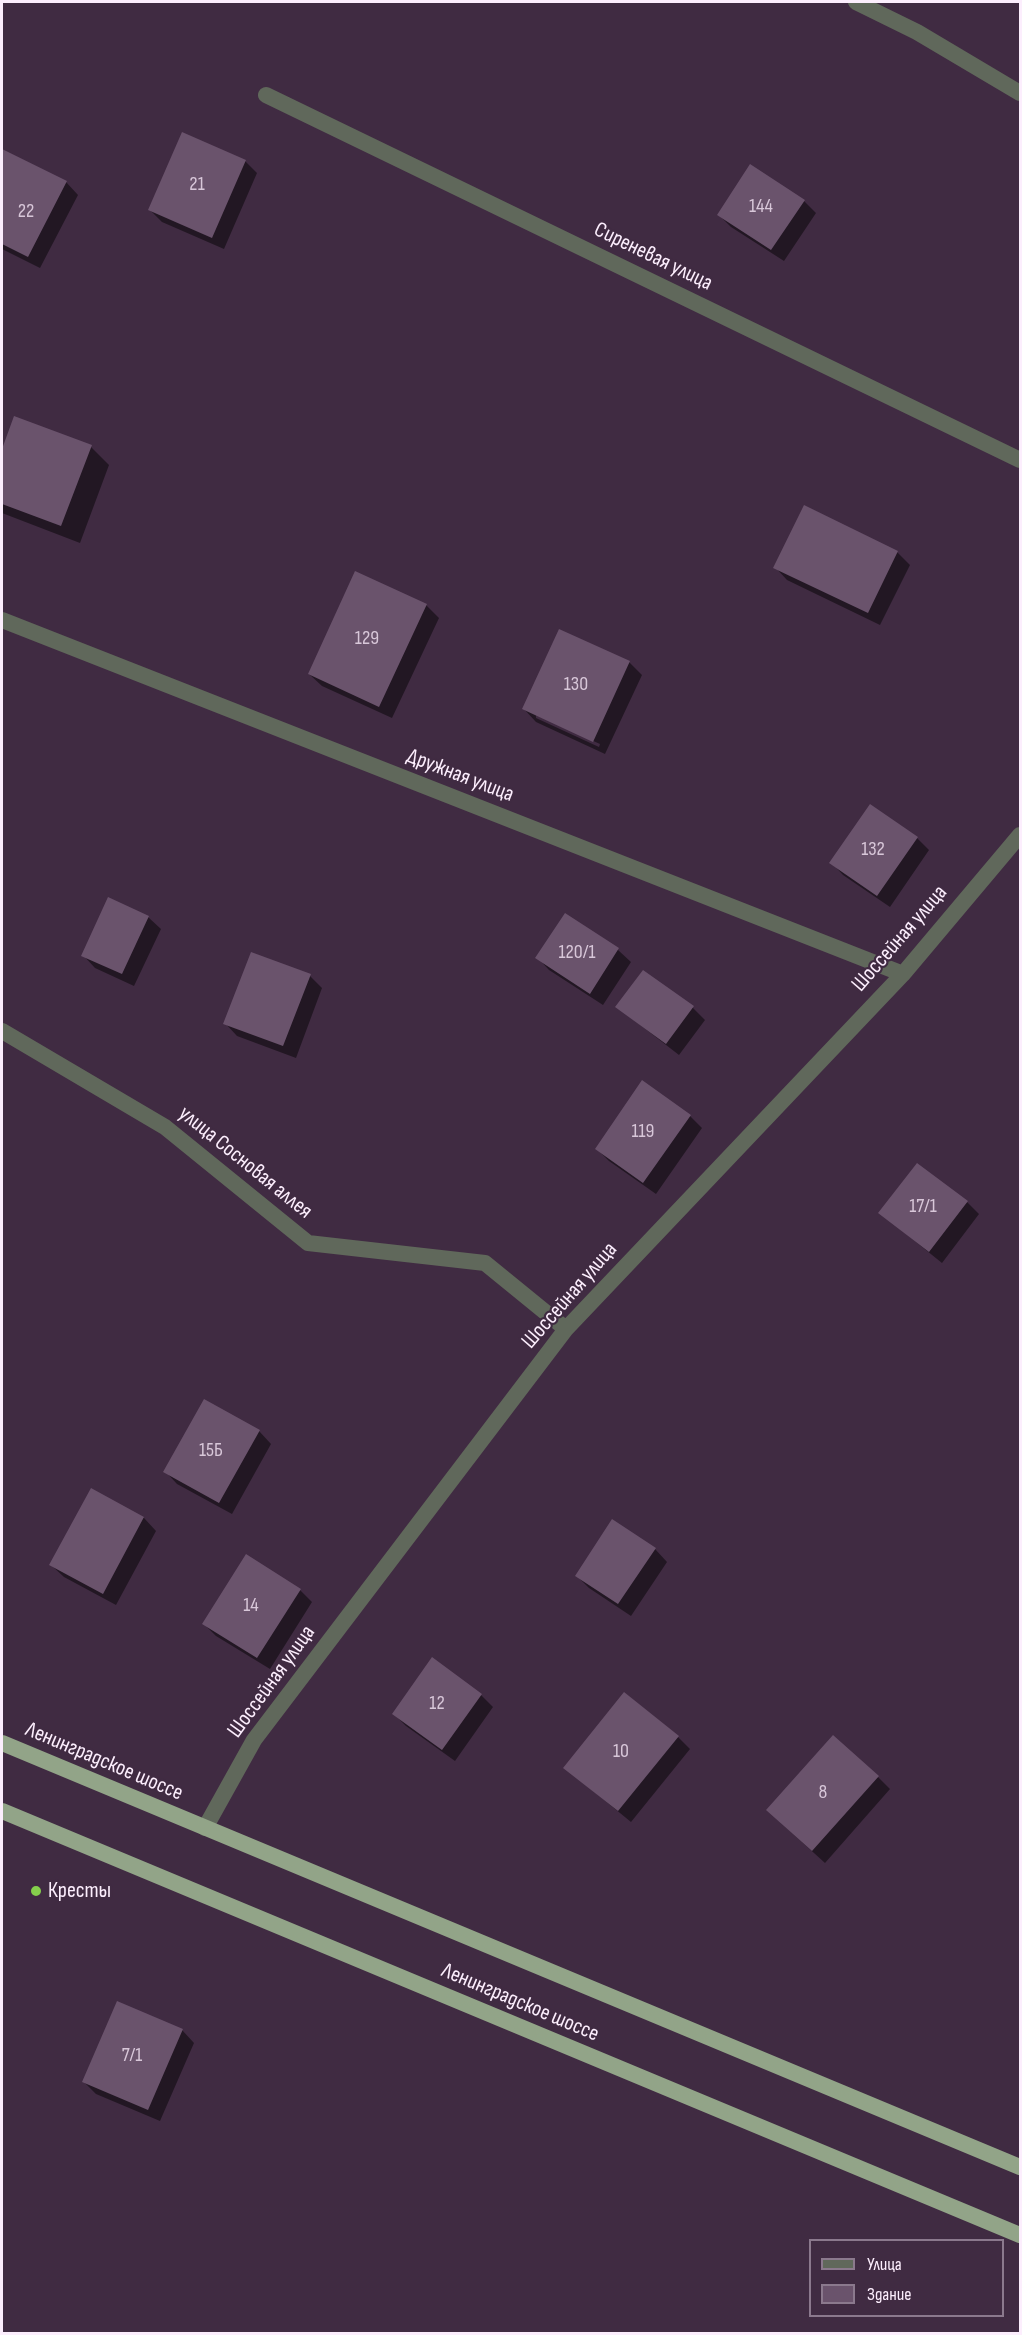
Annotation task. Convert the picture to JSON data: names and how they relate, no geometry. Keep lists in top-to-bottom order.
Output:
{
  "streets": {
    "highway": ["Ленинградское шоссе"],
    "street": [
      "Сиреневая улица",
      "Дружная улица",
      "Шоссейная улица",
      "улица Сосновая аллея"
    ]
  },
  "crossings": [
    ["Дружная улица", "Шоссейная улица"],
    ["Шоссейная улица", "улица Сосновая аллея"],
    ["Шоссейная улица", "Ленинградское шоссе"]
  ],
  "places": ["Кресты"],
  "house_numbers": [
    "21",
    "144",
    "22",
    "129",
    "130",
    "132",
    "120/1",
    "119",
    "17/1",
    "15Б",
    "14",
    "12",
    "10",
    "8",
    "7/1"
  ],
  "legend": ["Улица", "Здание"]
}
